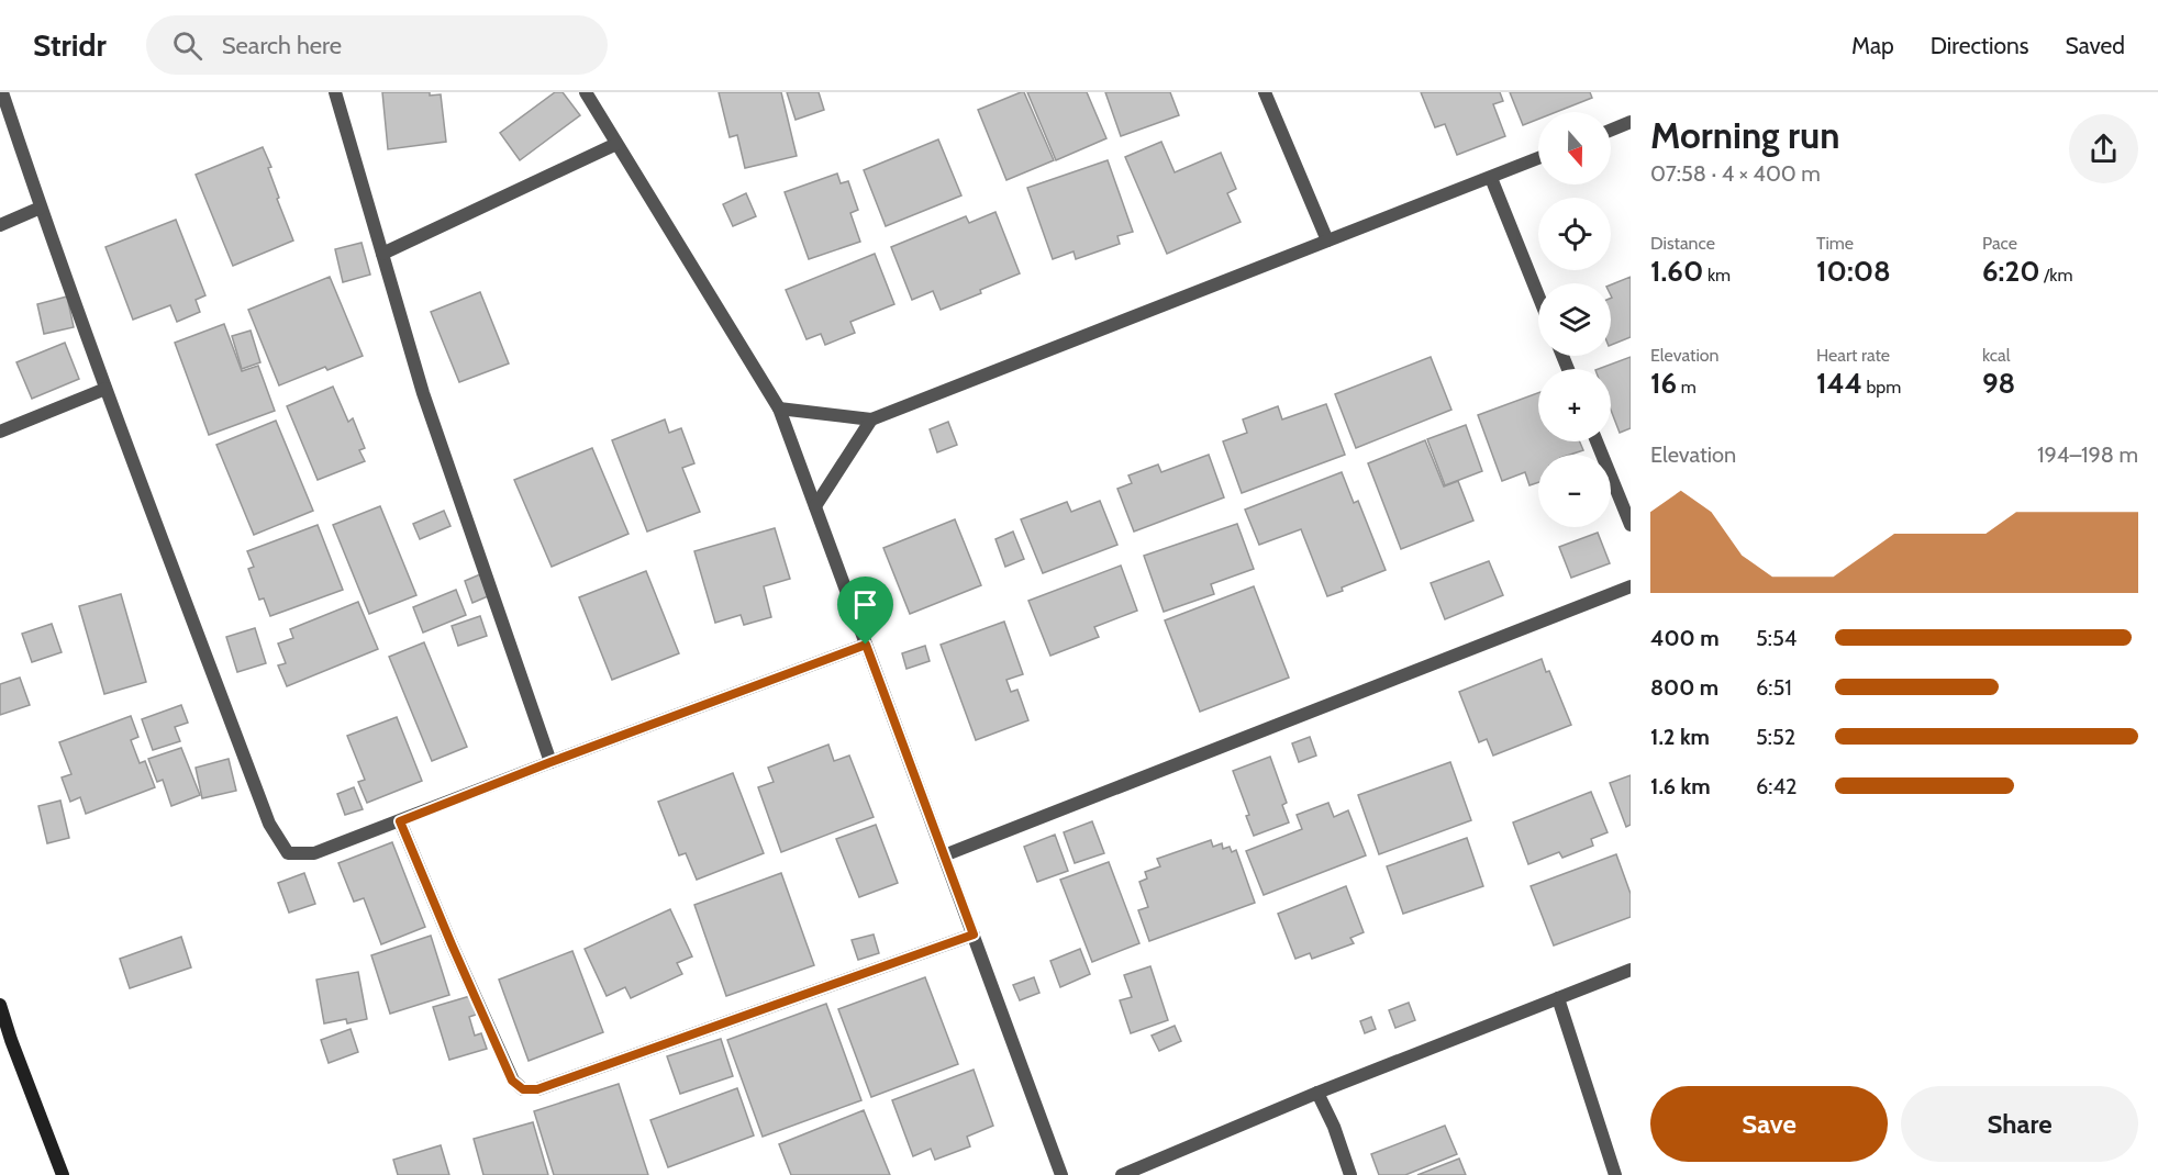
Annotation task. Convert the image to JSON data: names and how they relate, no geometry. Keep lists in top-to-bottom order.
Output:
{
  "north": "bottom",
  "page": {
    "header": "Stridr",
    "search": "Search here",
    "nav": ["Map", "Directions", "Saved"],
    "heading": ["Morning run", "07:58 · 4 × 400 m"],
    "map_buttons": ["+", "−"],
    "stats": [
      ["Distance", "1.60 km"],
      ["Time", "10:08"],
      ["Pace", "6:20 /km"],
      ["Elevation", "16 m"],
      ["Heart rate", "144 bpm"],
      ["kcal", "98"]
    ],
    "chart": ["Elevation", "194–198 m"],
    "list": [
      {
        "name": "400 m",
        "note": "5:54"
      },
      {
        "name": "800 m",
        "note": "6:51"
      },
      {
        "name": "1.2 km",
        "note": "5:52"
      },
      {
        "name": "1.6 km",
        "note": "6:42"
      }
    ],
    "buttons": ["Save", "Share"]
  }
}
